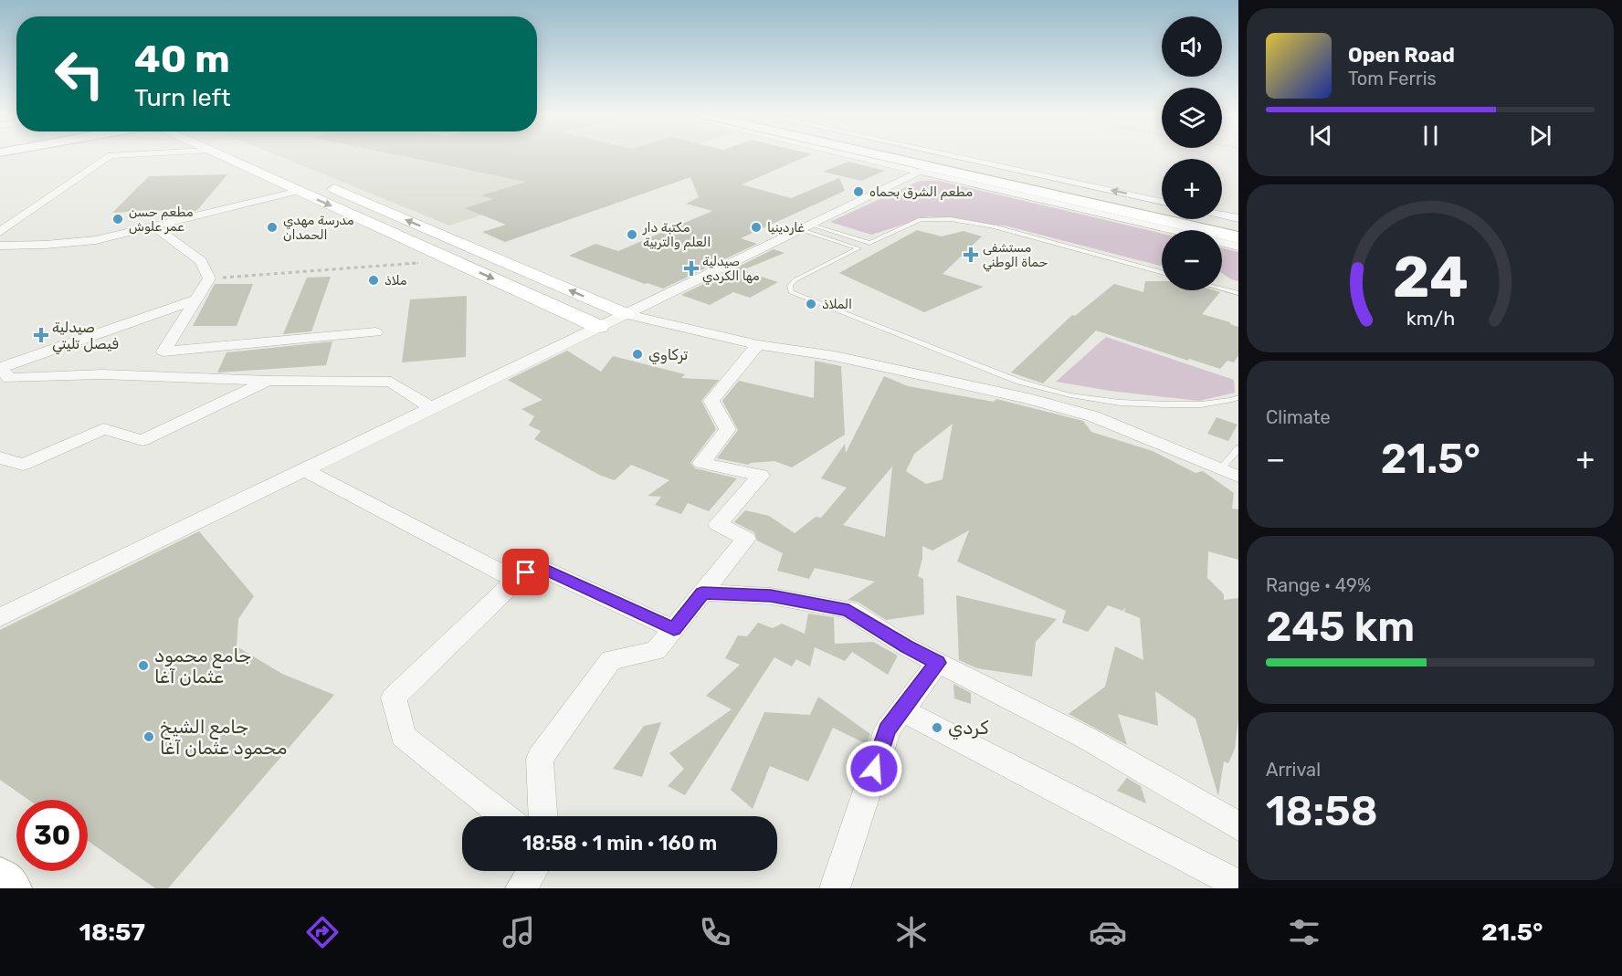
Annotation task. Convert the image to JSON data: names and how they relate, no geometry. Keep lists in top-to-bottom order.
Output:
{
  "places": {
    "other": [
      "مطعم الشرق بحماه",
      "مطعم حسن عمر علوش",
      "مدرسة مهدي الحمدان",
      "غاردينيا",
      "مكتبة دار العلم والتربية",
      "ملاذ",
      "الملاذ",
      "تركاوي",
      "جامع محمود عثمان آغا",
      "كردي",
      "جامع الشيخ محمود عثمان آغا"
    ],
    "health": ["مستشفى حماة الوطني", "صيدلية مها الكردي", "صيدلية فيصل تليتي"]
  },
  "page": {
    "map_buttons": ["+", "−"],
    "turn": ["40 m", "Turn left"],
    "song": ["Open Road", "Tom Ferris"],
    "tile": [
      "Climate",
      ["Range · 49%", "245 km"],
      ["Arrival", "18:58"]
    ],
    "heat": ["−", "21.5°", "+"],
    "limit": "30",
    "trip": "18:58 · 1 min · 160 m",
    "tabs": ["18:57", "21.5°"],
    "gauge": ["24", "km/h"]
  }
}
